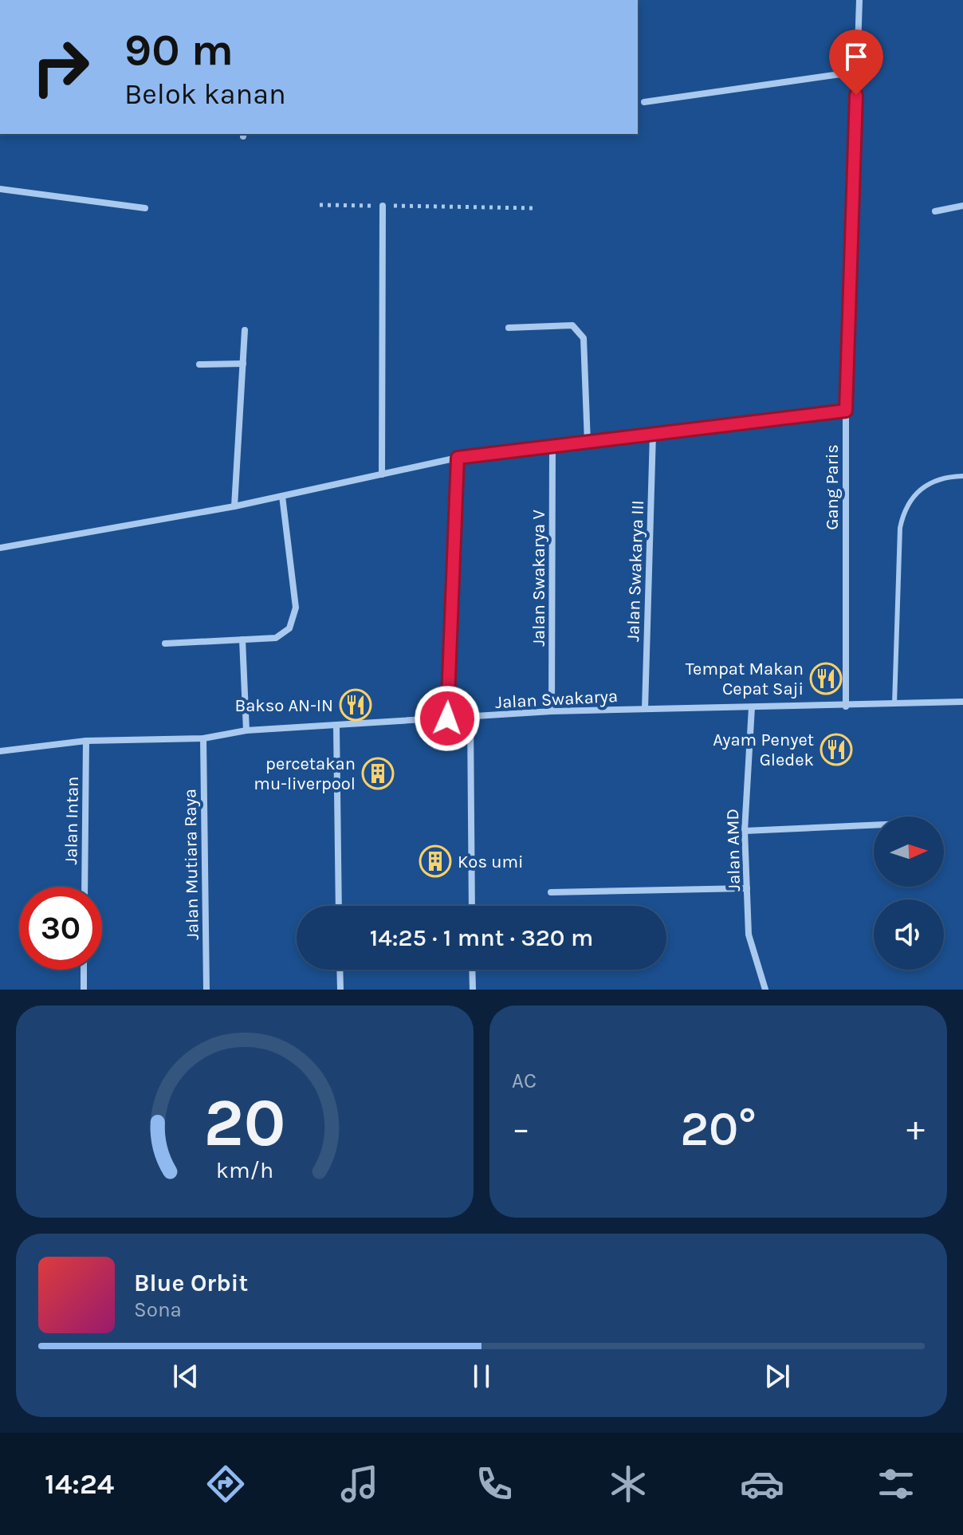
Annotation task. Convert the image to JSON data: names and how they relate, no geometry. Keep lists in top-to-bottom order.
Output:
{
  "streets": {
    "street": [
      "Gang Paris",
      "Jalan Swakarya III",
      "Jalan Swakarya V",
      "Jalan Swakarya",
      "Jalan Intan",
      "Jalan AMD",
      "Jalan Mutiara Raya"
    ]
  },
  "crossings": [
    ["Gang Paris", "Jalan Swakarya"],
    ["Jalan Swakarya III", "Jalan Swakarya"],
    ["Jalan Swakarya V", "Jalan Swakarya"],
    ["Jalan Swakarya", "Jalan Intan"],
    ["Jalan Swakarya", "Jalan AMD"],
    ["Jalan Swakarya", "Jalan Mutiara Raya"]
  ],
  "places": {
    "restaurant": ["Tempat Makan Cepat Saji", "Bakso AN-IN", "Ayam Penyet Gledek"],
    "building": ["percetakan mu-liverpool", "Kos umi"]
  },
  "north": "right",
  "page": {
    "turn": ["90 m", "Belok kanan"],
    "limit": "30",
    "trip": "14:25 · 1 mnt · 320 m",
    "tile": "AC",
    "heat": ["−", "20°", "+"],
    "song": ["Blue Orbit", "Sona"],
    "tabs": "14:24",
    "gauge": ["20", "km/h"]
  }
}
